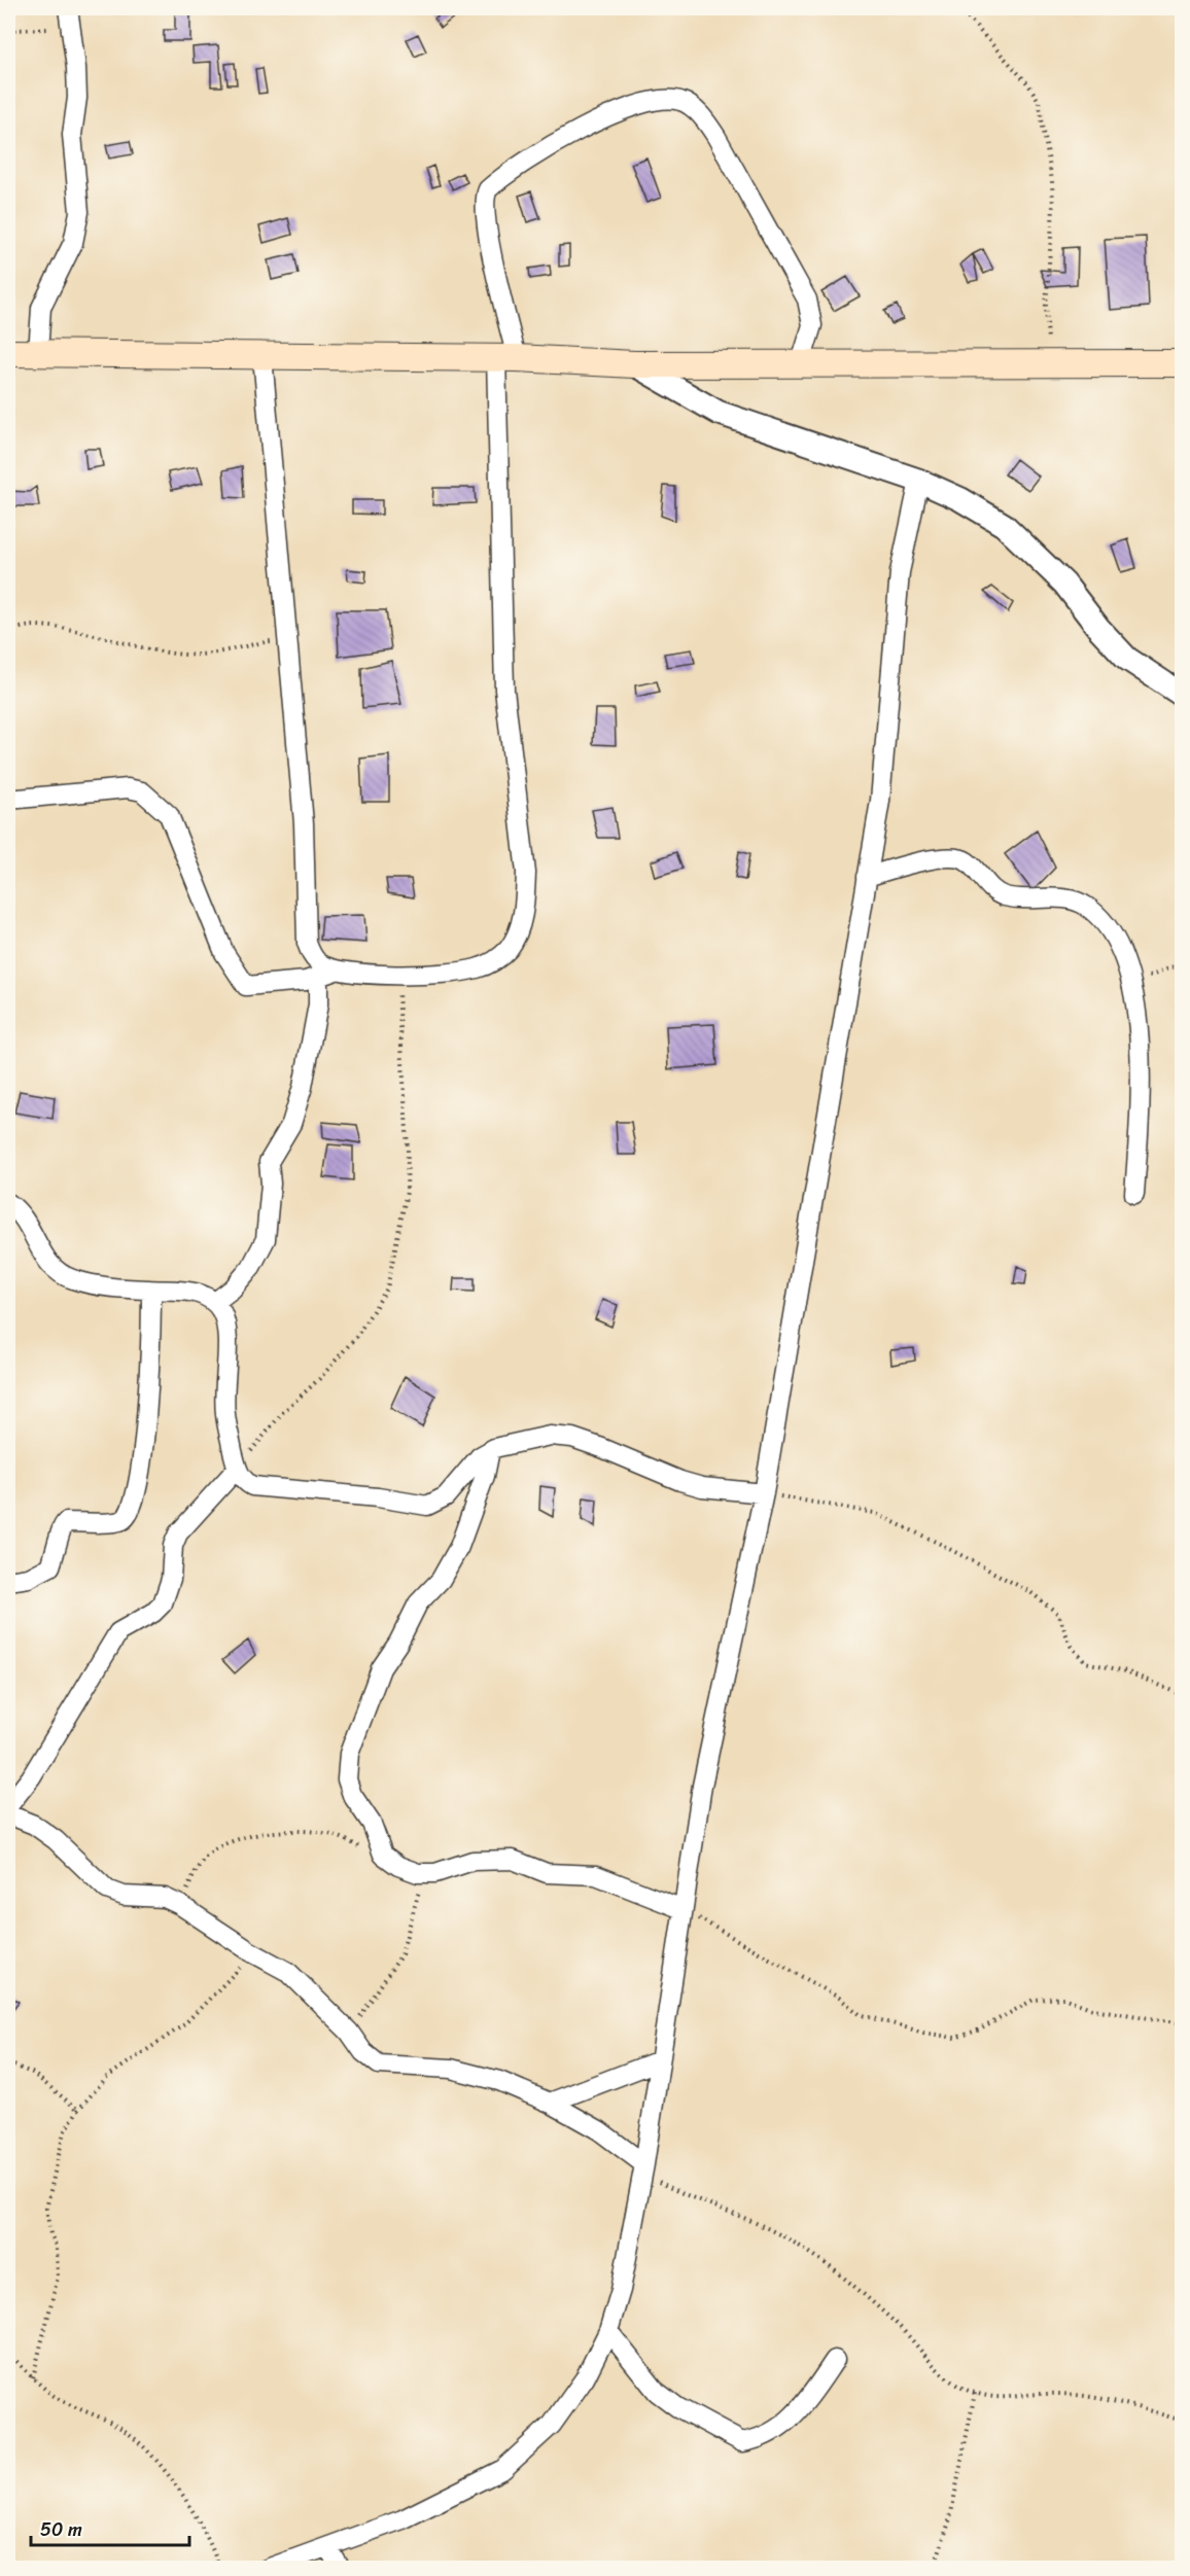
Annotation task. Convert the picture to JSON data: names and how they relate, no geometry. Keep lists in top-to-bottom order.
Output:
{
  "scale_bar": "50 m"
}
